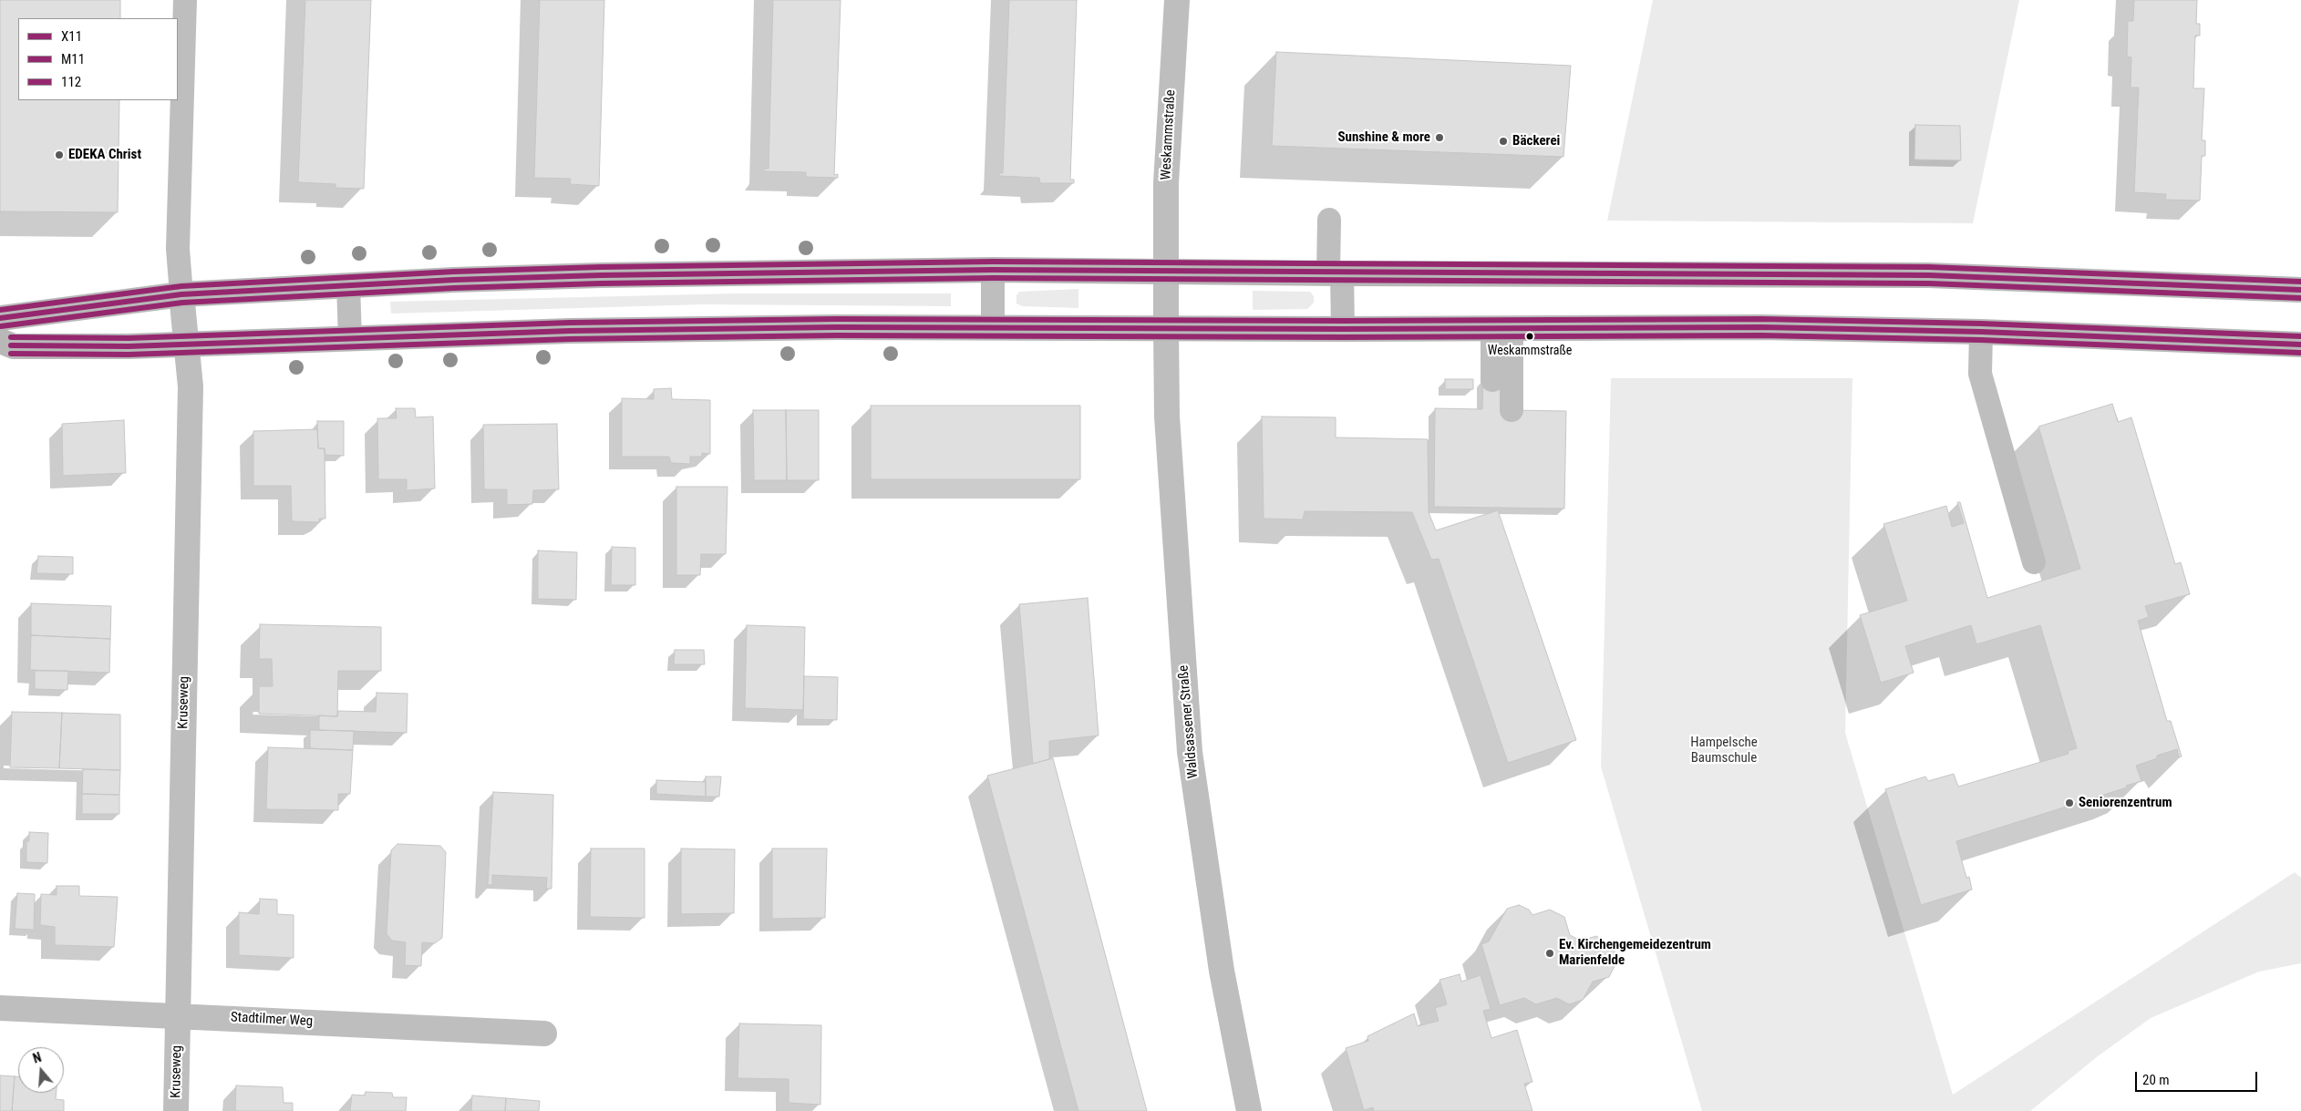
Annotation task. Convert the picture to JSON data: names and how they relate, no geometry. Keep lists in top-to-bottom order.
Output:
{
  "streets": {
    "street": [
      "Weskammstraße",
      "Kruseweg",
      "Waldsassener Straße",
      "Stadtilmer Weg"
    ]
  },
  "crossings": [
    ["Weskammstraße", "Waldsassener Straße"],
    ["Kruseweg", "Stadtilmer Weg"]
  ],
  "parks": ["Hampelsche Baumschule"],
  "places": [
    "Sunshine & more",
    "Bäckerei",
    "EDEKA Christ",
    "Weskammstraße",
    "Seniorenzentrum",
    "Ev. Kirchengemeidezentrum Marienfelde"
  ],
  "lines": ["transit line 112", "transit line X11", "transit line M11"],
  "legend": ["X11", "M11", "112"],
  "scale_bar": "20 m",
  "north": "top"
}
